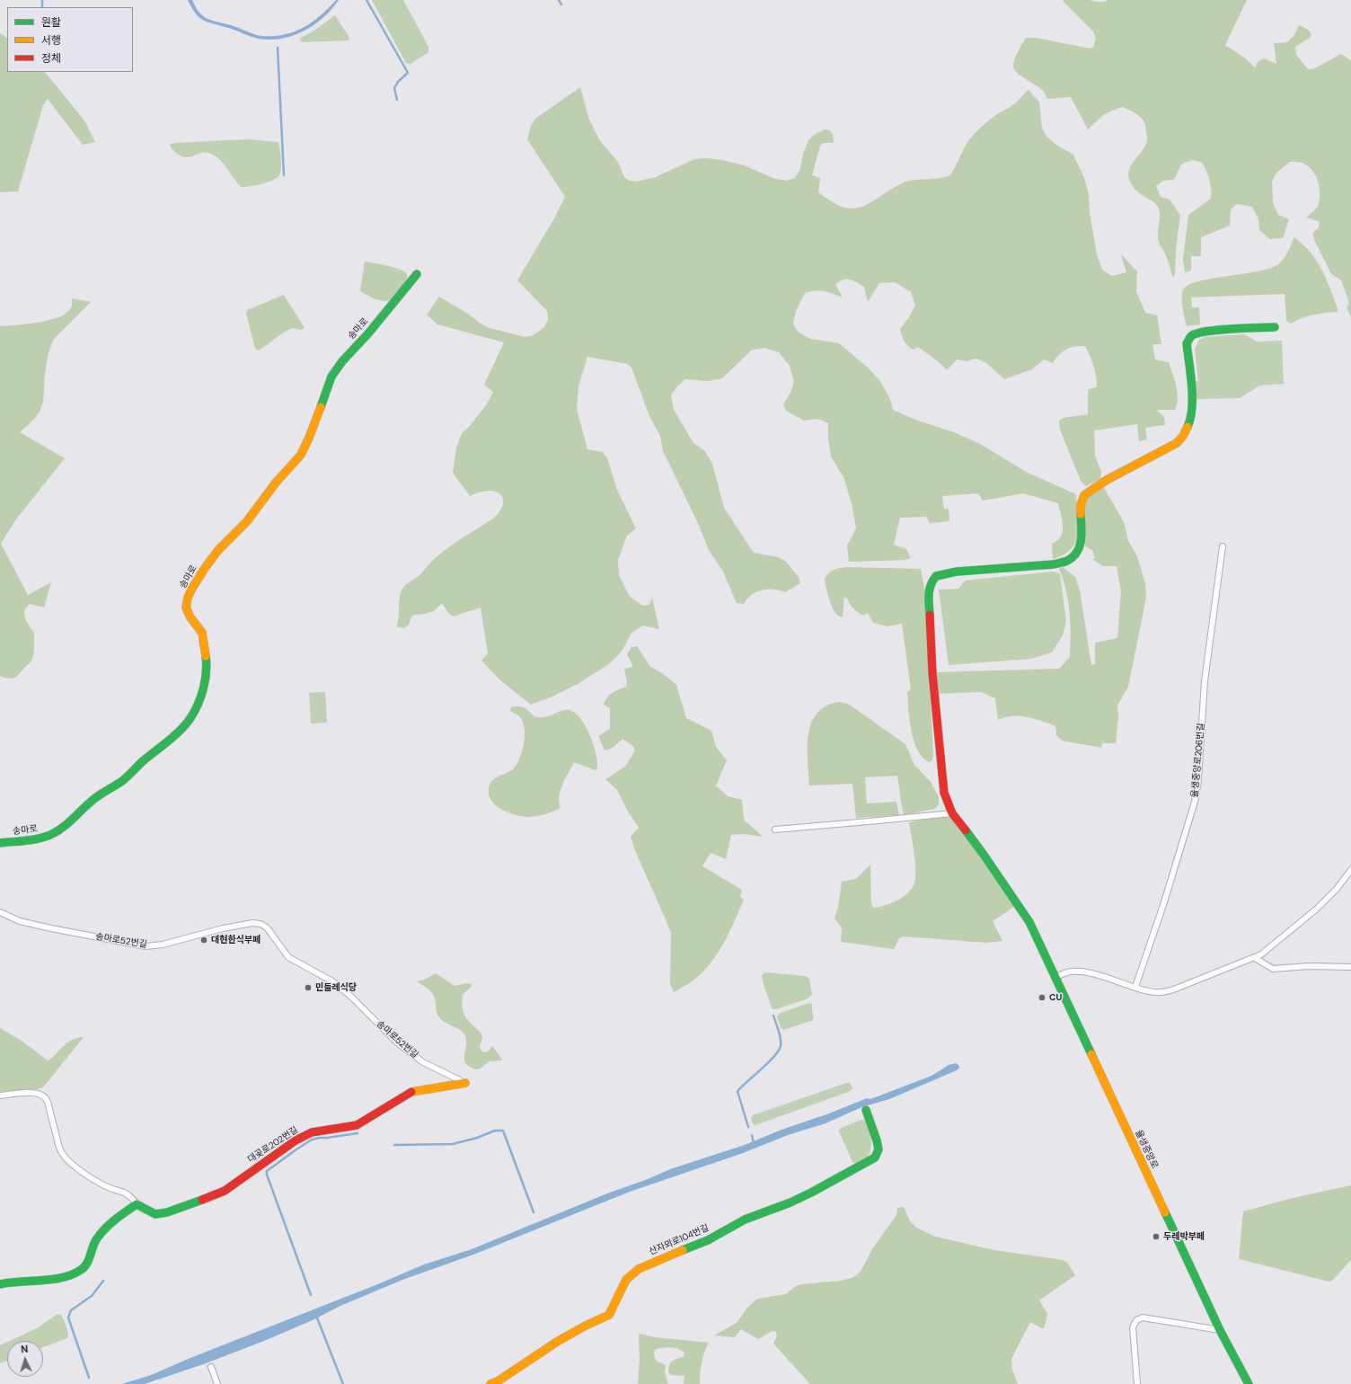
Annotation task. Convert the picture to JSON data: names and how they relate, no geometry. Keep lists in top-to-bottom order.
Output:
{
  "streets": {
    "street": [
      "송마로",
      "율생중앙로206번길",
      "송마로52번길",
      "대곶로202번길",
      "율생중앙로",
      "산자뫼로104번길"
    ]
  },
  "crossings": [
    ["송마로52번길", "대곶로202번길"]
  ],
  "places": [
    "대현한식부페",
    "민들레식당",
    "CU",
    "두레박부페"
  ],
  "legend": ["원활", "서행", "정체"],
  "north": "top"
}
